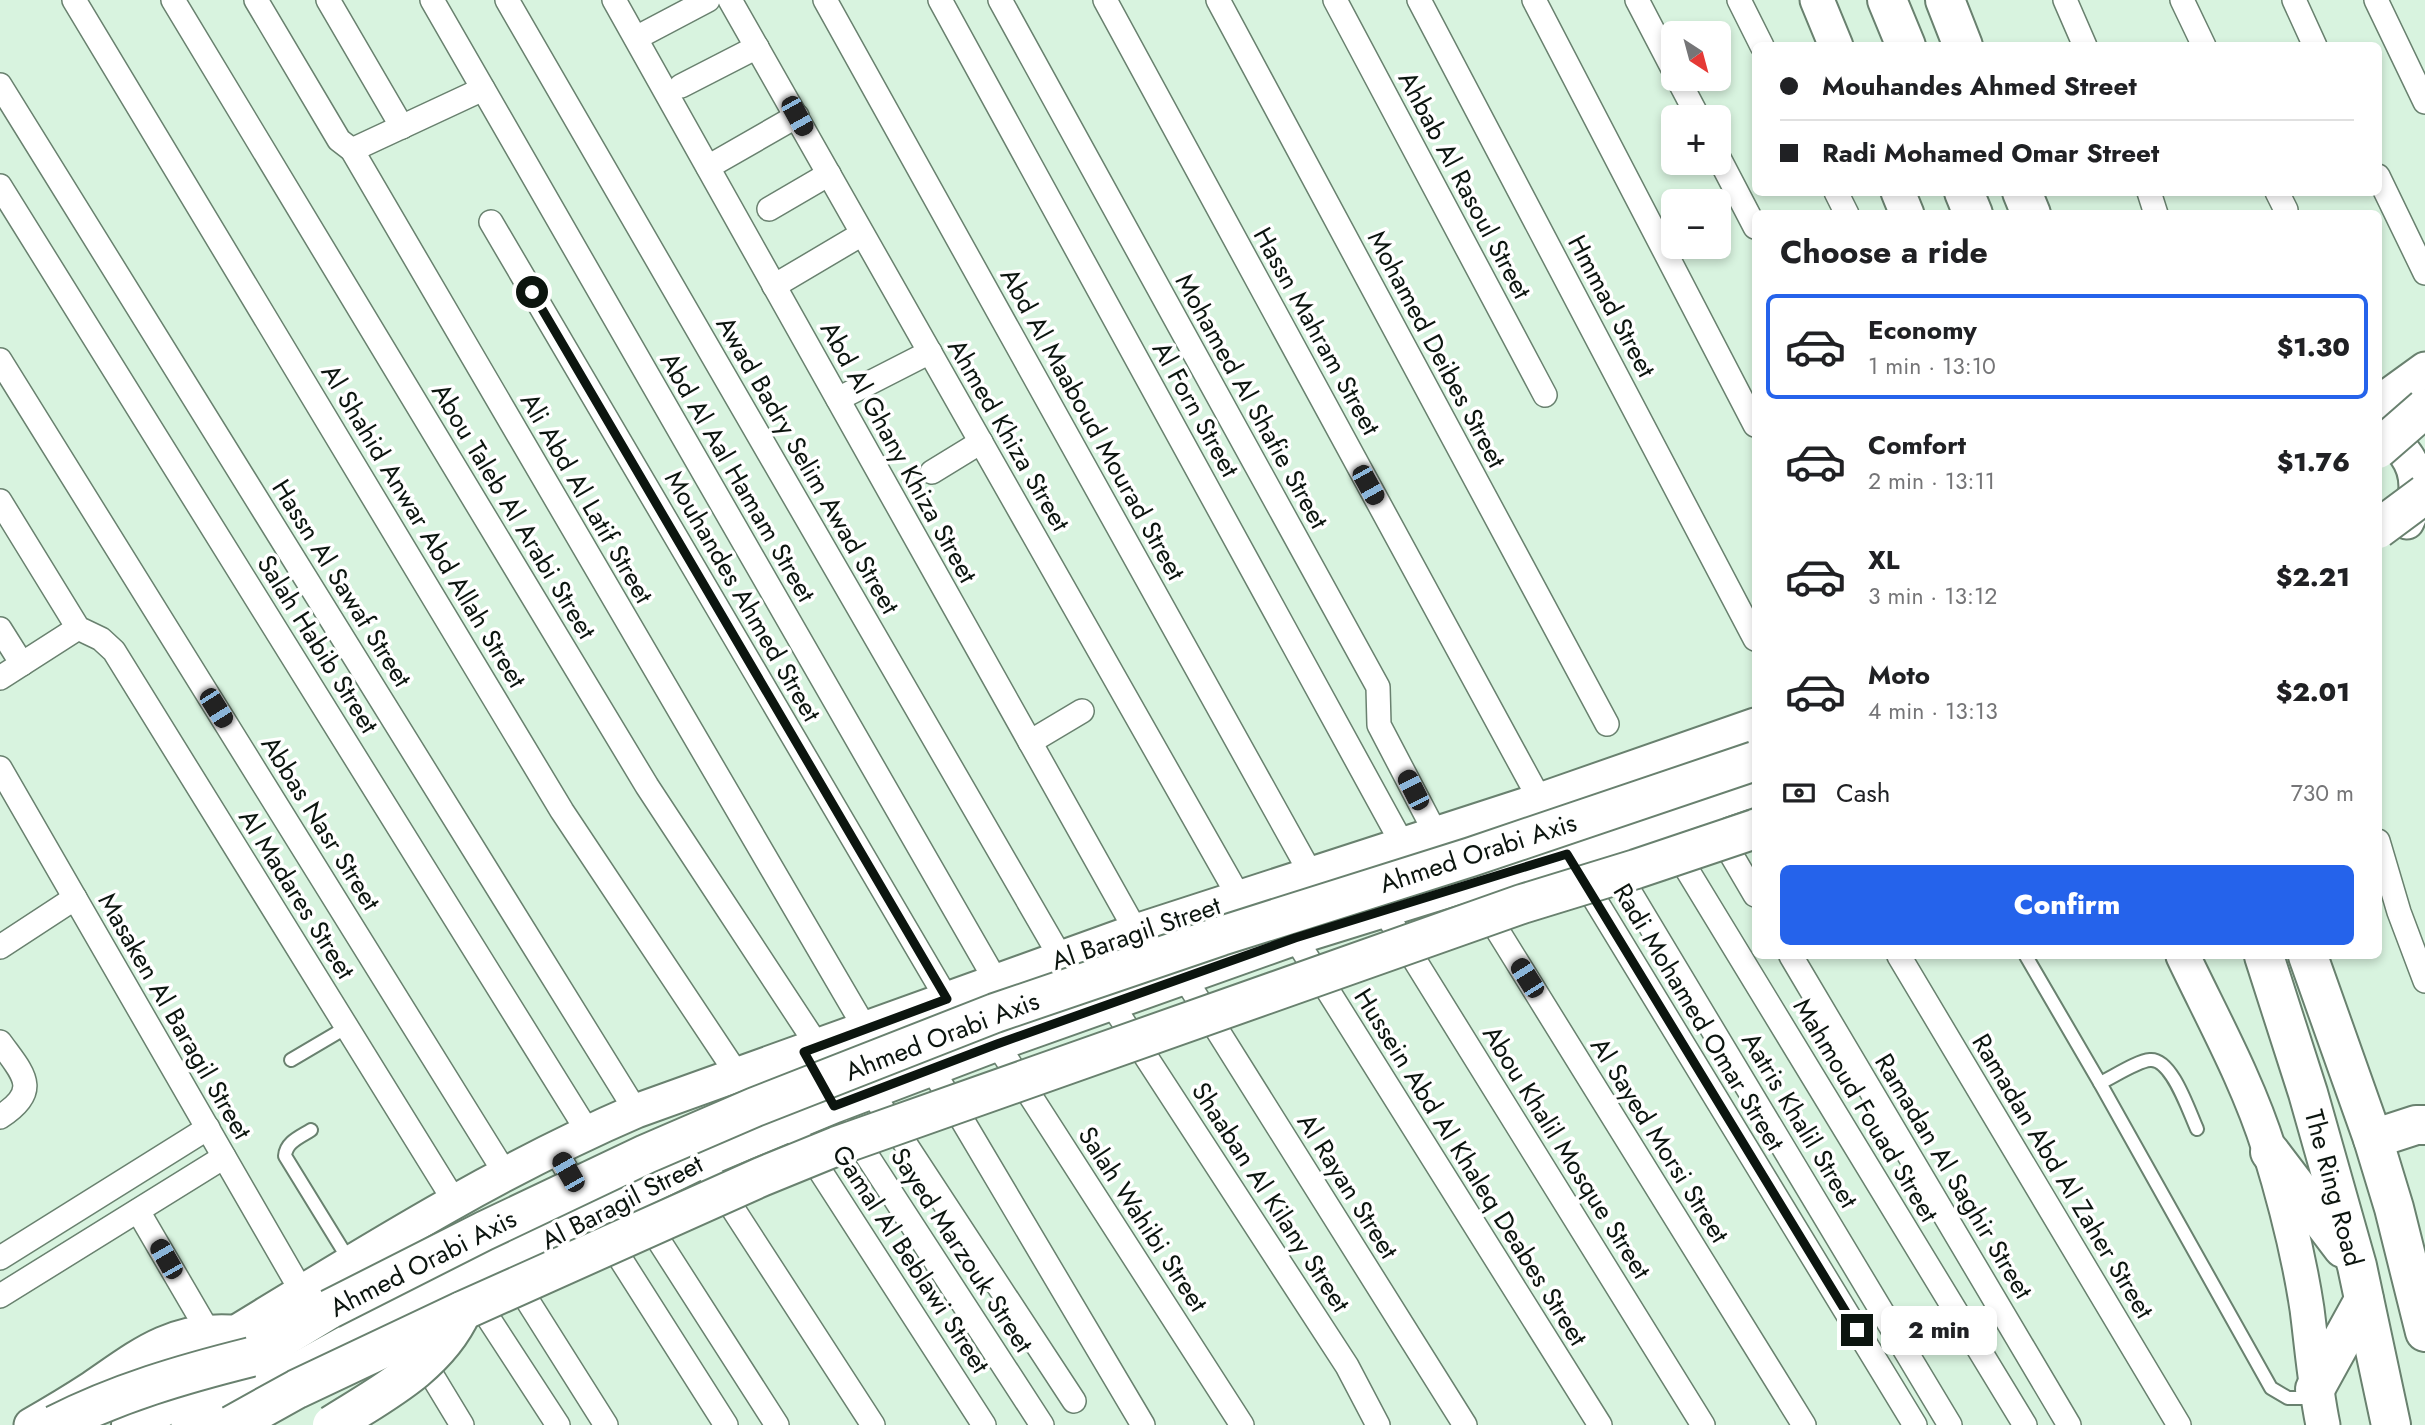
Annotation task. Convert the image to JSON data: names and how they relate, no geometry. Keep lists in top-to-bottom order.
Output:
{
  "streets": {
    "highway": ["Ahmed Orabi Axis", "The Ring Road"],
    "street": [
      "Ahbab Al Rasoul Street",
      "Hmmad Street",
      "Hassn Mahram Street",
      "Mohamed Deibes Street",
      "Mohamed Al Shafie Street",
      "Al Forn Street",
      "Abd Al Maaboud Mourad Street",
      "Ahmed Khiza Street",
      "Abd Al Ghany Khiza Street",
      "Awad Badry Selim Awad Street",
      "Abd Al Aal Hamam Street",
      "Ali Abd Al Latif Street",
      "Abou Taleb Al Arabi Street",
      "Al Shahid Anwar Abd Allah Street",
      "Hassn Al Sawaf Street",
      "Mouhandes Ahmed Street",
      "Salah Habib Street",
      "Abbas Nasr Street",
      "Al Madares Street",
      "Al Baragil Street",
      "Masaken Al Baragil Street",
      "Radi Mohamed Omar Street",
      "Mahmoud Fouad Street",
      "Aatris Khalil Street",
      "Al Sayed Morsi Street",
      "Abou Khalil Mosque Street",
      "Hussein Abd Al Khaleq Deabes Street",
      "Ramadan Al Saghir Street",
      "Ramadan Abd Al Zaher Street",
      "Al Rayan Street",
      "Shaaban Al Kilany Street",
      "Salah Wahibi Street",
      "Sayed Marzouk Street",
      "Gamal Al Beblawi Street"
    ]
  },
  "crossings": [
    ["Hassn Mahram Street", "Al Baragil Street"],
    ["Mohamed Al Shafie Street", "Al Baragil Street"],
    ["Al Forn Street", "Al Baragil Street"],
    ["Abd Al Maaboud Mourad Street", "Al Baragil Street"],
    ["Ahmed Khiza Street", "Al Baragil Street"],
    ["Abd Al Ghany Khiza Street", "Al Baragil Street"],
    ["Awad Badry Selim Awad Street", "Al Baragil Street"],
    ["Abd Al Aal Hamam Street", "Al Baragil Street"],
    ["Ali Abd Al Latif Street", "Al Baragil Street"],
    ["Abou Taleb Al Arabi Street", "Al Baragil Street"],
    ["Abou Taleb Al Arabi Street", "Sayed Marzouk Street"],
    ["Al Shahid Anwar Abd Allah Street", "Al Baragil Street"],
    ["Hassn Al Sawaf Street", "Al Baragil Street"],
    ["Mouhandes Ahmed Street", "Al Baragil Street"],
    ["Salah Habib Street", "Al Baragil Street"],
    ["Abbas Nasr Street", "Al Baragil Street"],
    ["Ahmed Orabi Axis", "Al Baragil Street"],
    ["Al Madares Street", "Al Baragil Street"],
    ["Al Baragil Street", "Masaken Al Baragil Street"],
    ["Al Baragil Street", "Radi Mohamed Omar Street"],
    ["Al Baragil Street", "Mahmoud Fouad Street"],
    ["Al Baragil Street", "Aatris Khalil Street"],
    ["Al Baragil Street", "Al Sayed Morsi Street"],
    ["Al Baragil Street", "Abou Khalil Mosque Street"],
    ["Al Baragil Street", "Hussein Abd Al Khaleq Deabes Street"],
    ["Al Baragil Street", "Al Rayan Street"],
    ["Al Baragil Street", "Shaaban Al Kilany Street"],
    ["Al Baragil Street", "Salah Wahibi Street"],
    ["Al Baragil Street", "Sayed Marzouk Street"],
    ["Al Baragil Street", "Gamal Al Beblawi Street"]
  ],
  "north": "bottom right",
  "page": {
    "map_buttons": ["+", "−"],
    "banner": ["Mouhandes Ahmed Street", "Radi Mohamed Omar Street"],
    "heading": "Choose a ride",
    "list": [
      {
        "name": "Economy",
        "note": "1 min · 13:10",
        "value": "$1.30"
      },
      {
        "name": "Comfort",
        "note": "2 min · 13:11",
        "value": "$1.76"
      },
      {
        "name": "XL",
        "note": "3 min · 13:12",
        "value": "$2.21"
      },
      {
        "name": "Moto",
        "note": "4 min · 13:13",
        "value": "$2.01"
      }
    ],
    "pay": ["Cash", "730 m"],
    "buttons": "Confirm",
    "bubble": "2 min"
  }
}
